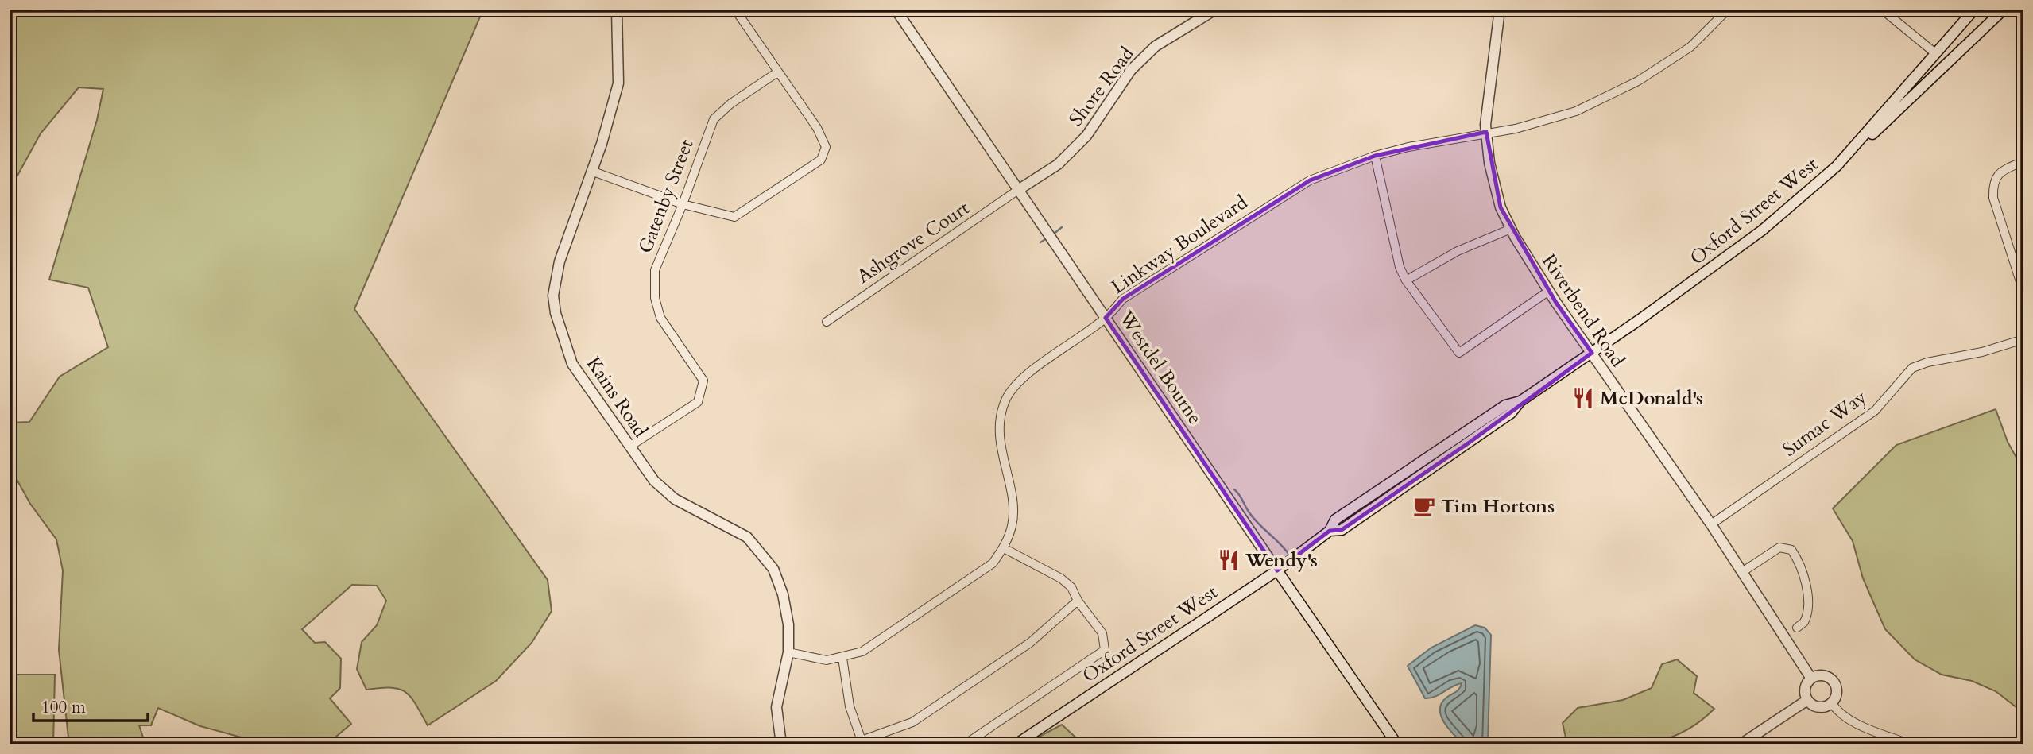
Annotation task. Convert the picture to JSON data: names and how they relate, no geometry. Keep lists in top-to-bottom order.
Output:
{
  "streets": {
    "street": [
      "Shore Road",
      "Gatenby Street",
      "Oxford Street West",
      "Ashgrove Court",
      "Linkway Boulevard",
      "Riverbend Road",
      "Westdel Bourne",
      "Kains Road",
      "Sumac Way"
    ]
  },
  "crossings": [
    ["Shore Road", "Ashgrove Court"],
    ["Shore Road", "Westdel Bourne"],
    ["Gatenby Street", "Kains Road"],
    ["Oxford Street West", "Riverbend Road"],
    ["Oxford Street West", "Westdel Bourne"],
    ["Ashgrove Court", "Westdel Bourne"],
    ["Linkway Boulevard", "Riverbend Road"],
    ["Linkway Boulevard", "Westdel Bourne"],
    ["Linkway Boulevard", "Kains Road"],
    ["Riverbend Road", "Sumac Way"]
  ],
  "places": {
    "restaurant": ["McDonald's", "Wendy's"],
    "cafe": ["Tim Hortons"]
  },
  "scale_bar": "100 m"
}
